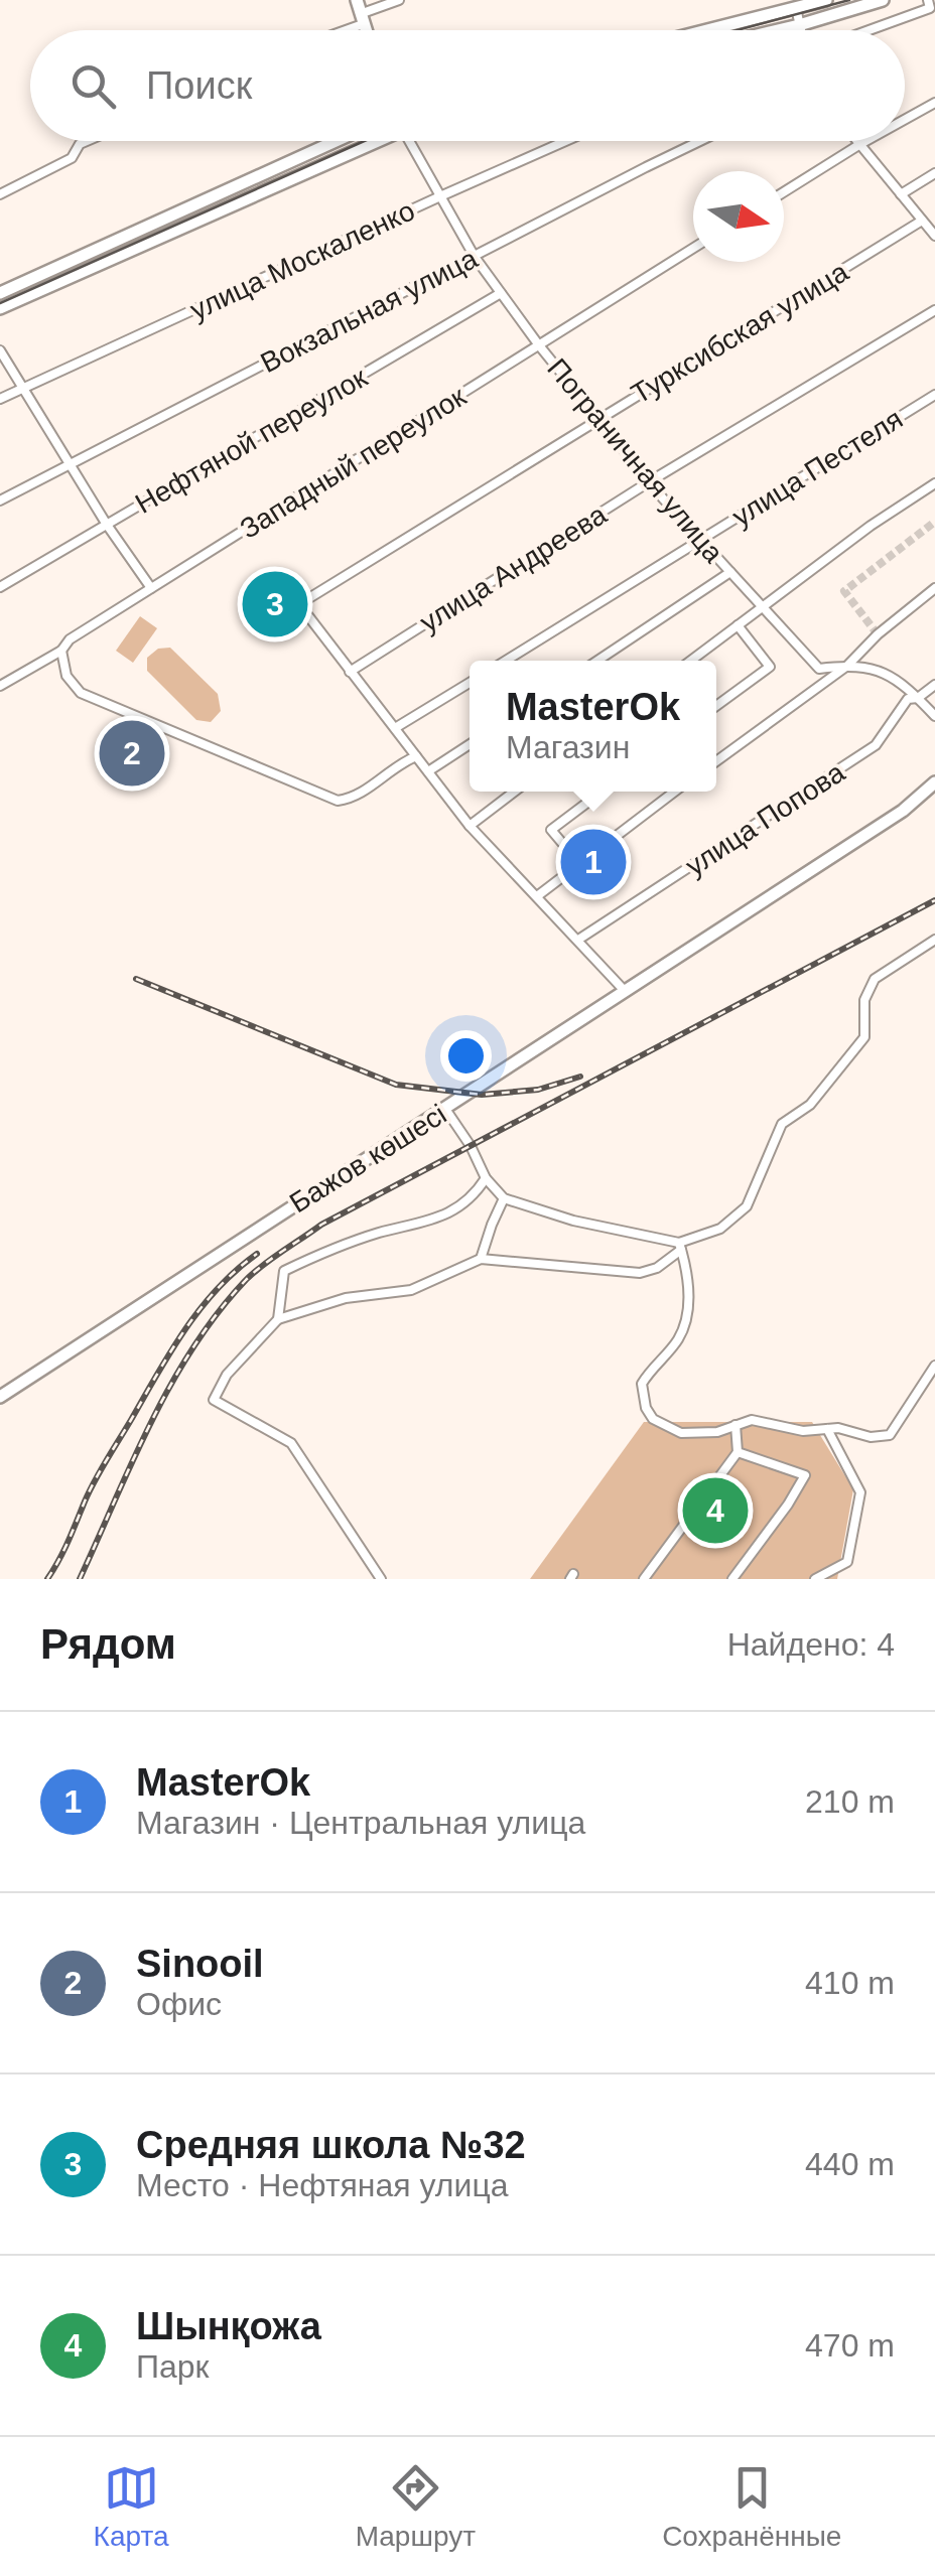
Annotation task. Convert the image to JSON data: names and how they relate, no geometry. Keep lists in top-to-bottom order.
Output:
{
  "streets": {
    "main road": ["Бажов көшесі"],
    "street": [
      "улица Москаленко",
      "Вокзальная улица",
      "Турксибская улица",
      "Нефтяной переулок",
      "Пограничная улица",
      "Западный переулок",
      "улица Пестеля",
      "улица Андреева",
      "улица Попова"
    ]
  },
  "crossings": [
    ["улица Москаленко", "Пограничная улица"],
    ["Вокзальная улица", "Пограничная улица"],
    ["Турксибская улица", "Пограничная улица"],
    ["Турксибская улица", "улица Андреева"],
    ["Нефтяной переулок", "Пограничная улица"],
    ["Пограничная улица", "Западный переулок"],
    ["Пограничная улица", "улица Пестеля"],
    ["Пограничная улица", "улица Андреева"],
    ["Пограничная улица", "улица Попова"]
  ],
  "north": "right",
  "page": {
    "search": "Поиск",
    "pins": [
      "3",
      "2",
      "1",
      "4"
    ],
    "popup": ["MasterOk", "Магазин"],
    "heading": ["Рядом", "Найдено: 4"],
    "list": [
      {
        "mark": "1",
        "name": "MasterOk",
        "note": "Магазин · Центральная улица",
        "value": "210 m"
      },
      {
        "mark": "2",
        "name": "Sinooil",
        "note": "Офис",
        "value": "410 m"
      },
      {
        "mark": "3",
        "name": "Средняя школа №32",
        "note": "Место · Нефтяная улица",
        "value": "440 m"
      },
      {
        "mark": "4",
        "name": "Шынқожа",
        "note": "Парк",
        "value": "470 m"
      }
    ],
    "nav": ["Карта", "Маршрут", "Сохранённые"]
  }
}
